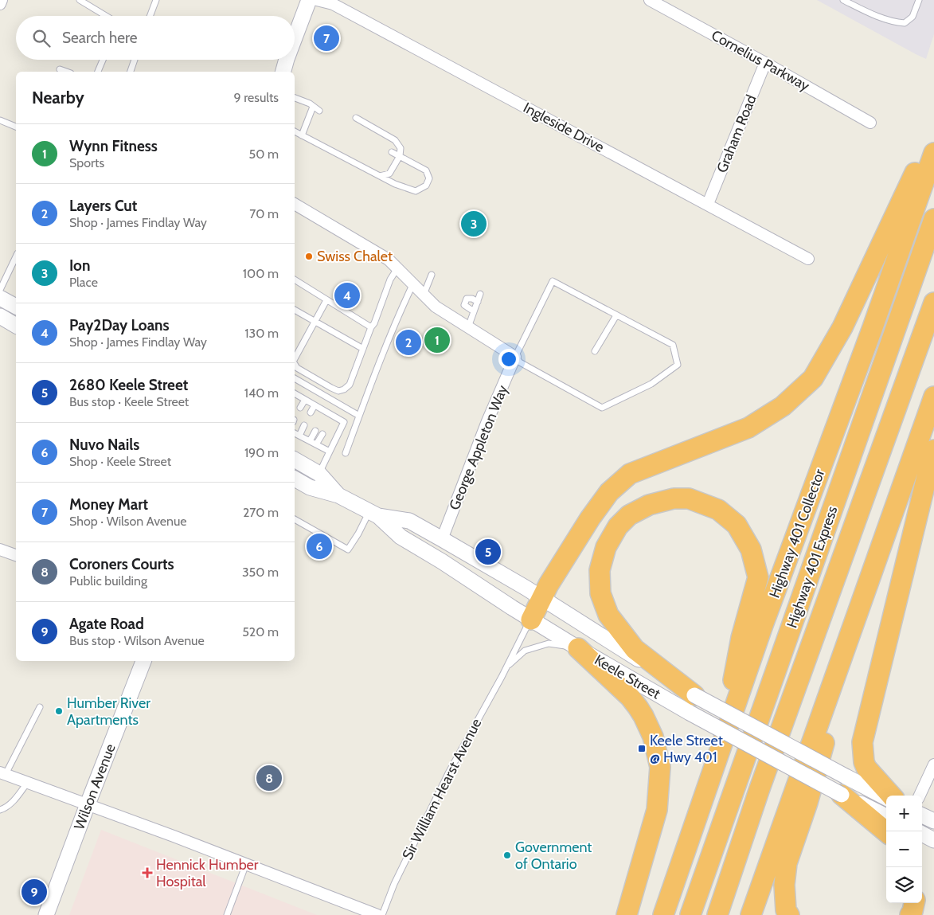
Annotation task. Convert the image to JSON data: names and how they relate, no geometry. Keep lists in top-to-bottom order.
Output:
{
  "streets": {
    "highway": ["Highway 401 Collector", "Highway 401 Express"],
    "main road": ["Keele Street", "Wilson Avenue"],
    "street": [
      "Cornelius Parkway",
      "Ingleside Drive",
      "Graham Road",
      "George Appleton Way"
    ],
    "lane": ["Sir William Hearst Avenue"]
  },
  "crossings": [
    ["Cornelius Parkway", "Graham Road"],
    ["Ingleside Drive", "Graham Road"],
    ["George Appleton Way", "Keele Street"],
    ["Keele Street", "Sir William Hearst Avenue"]
  ],
  "places": {
    "other": ["Swiss Chalet", "Humber River Apartments", "Government of Ontario"],
    "transit": ["Keele Street @ Hwy 401"],
    "health": ["Hennick Humber Hospital"]
  },
  "page": {
    "search": "Search here",
    "pins": [
      "7",
      "3",
      "4",
      "1",
      "2",
      "6",
      "5",
      "8",
      "9"
    ],
    "heading": ["Nearby", "9 results"],
    "list": [
      {
        "mark": "1",
        "name": "Wynn Fitness",
        "note": "Sports",
        "value": "50 m"
      },
      {
        "mark": "2",
        "name": "Layers Cut",
        "note": "Shop · James Findlay Way",
        "value": "70 m"
      },
      {
        "mark": "3",
        "name": "Ion",
        "note": "Place",
        "value": "100 m"
      },
      {
        "mark": "4",
        "name": "Pay2Day Loans",
        "note": "Shop · James Findlay Way",
        "value": "130 m"
      },
      {
        "mark": "5",
        "name": "2680 Keele Street",
        "note": "Bus stop · Keele Street",
        "value": "140 m"
      },
      {
        "mark": "6",
        "name": "Nuvo Nails",
        "note": "Shop · Keele Street",
        "value": "190 m"
      },
      {
        "mark": "7",
        "name": "Money Mart",
        "note": "Shop · Wilson Avenue",
        "value": "270 m"
      },
      {
        "mark": "8",
        "name": "Coroners Courts",
        "note": "Public building",
        "value": "350 m"
      },
      {
        "mark": "9",
        "name": "Agate Road",
        "note": "Bus stop · Wilson Avenue",
        "value": "520 m"
      }
    ],
    "map_buttons": ["+", "−"]
  }
}
